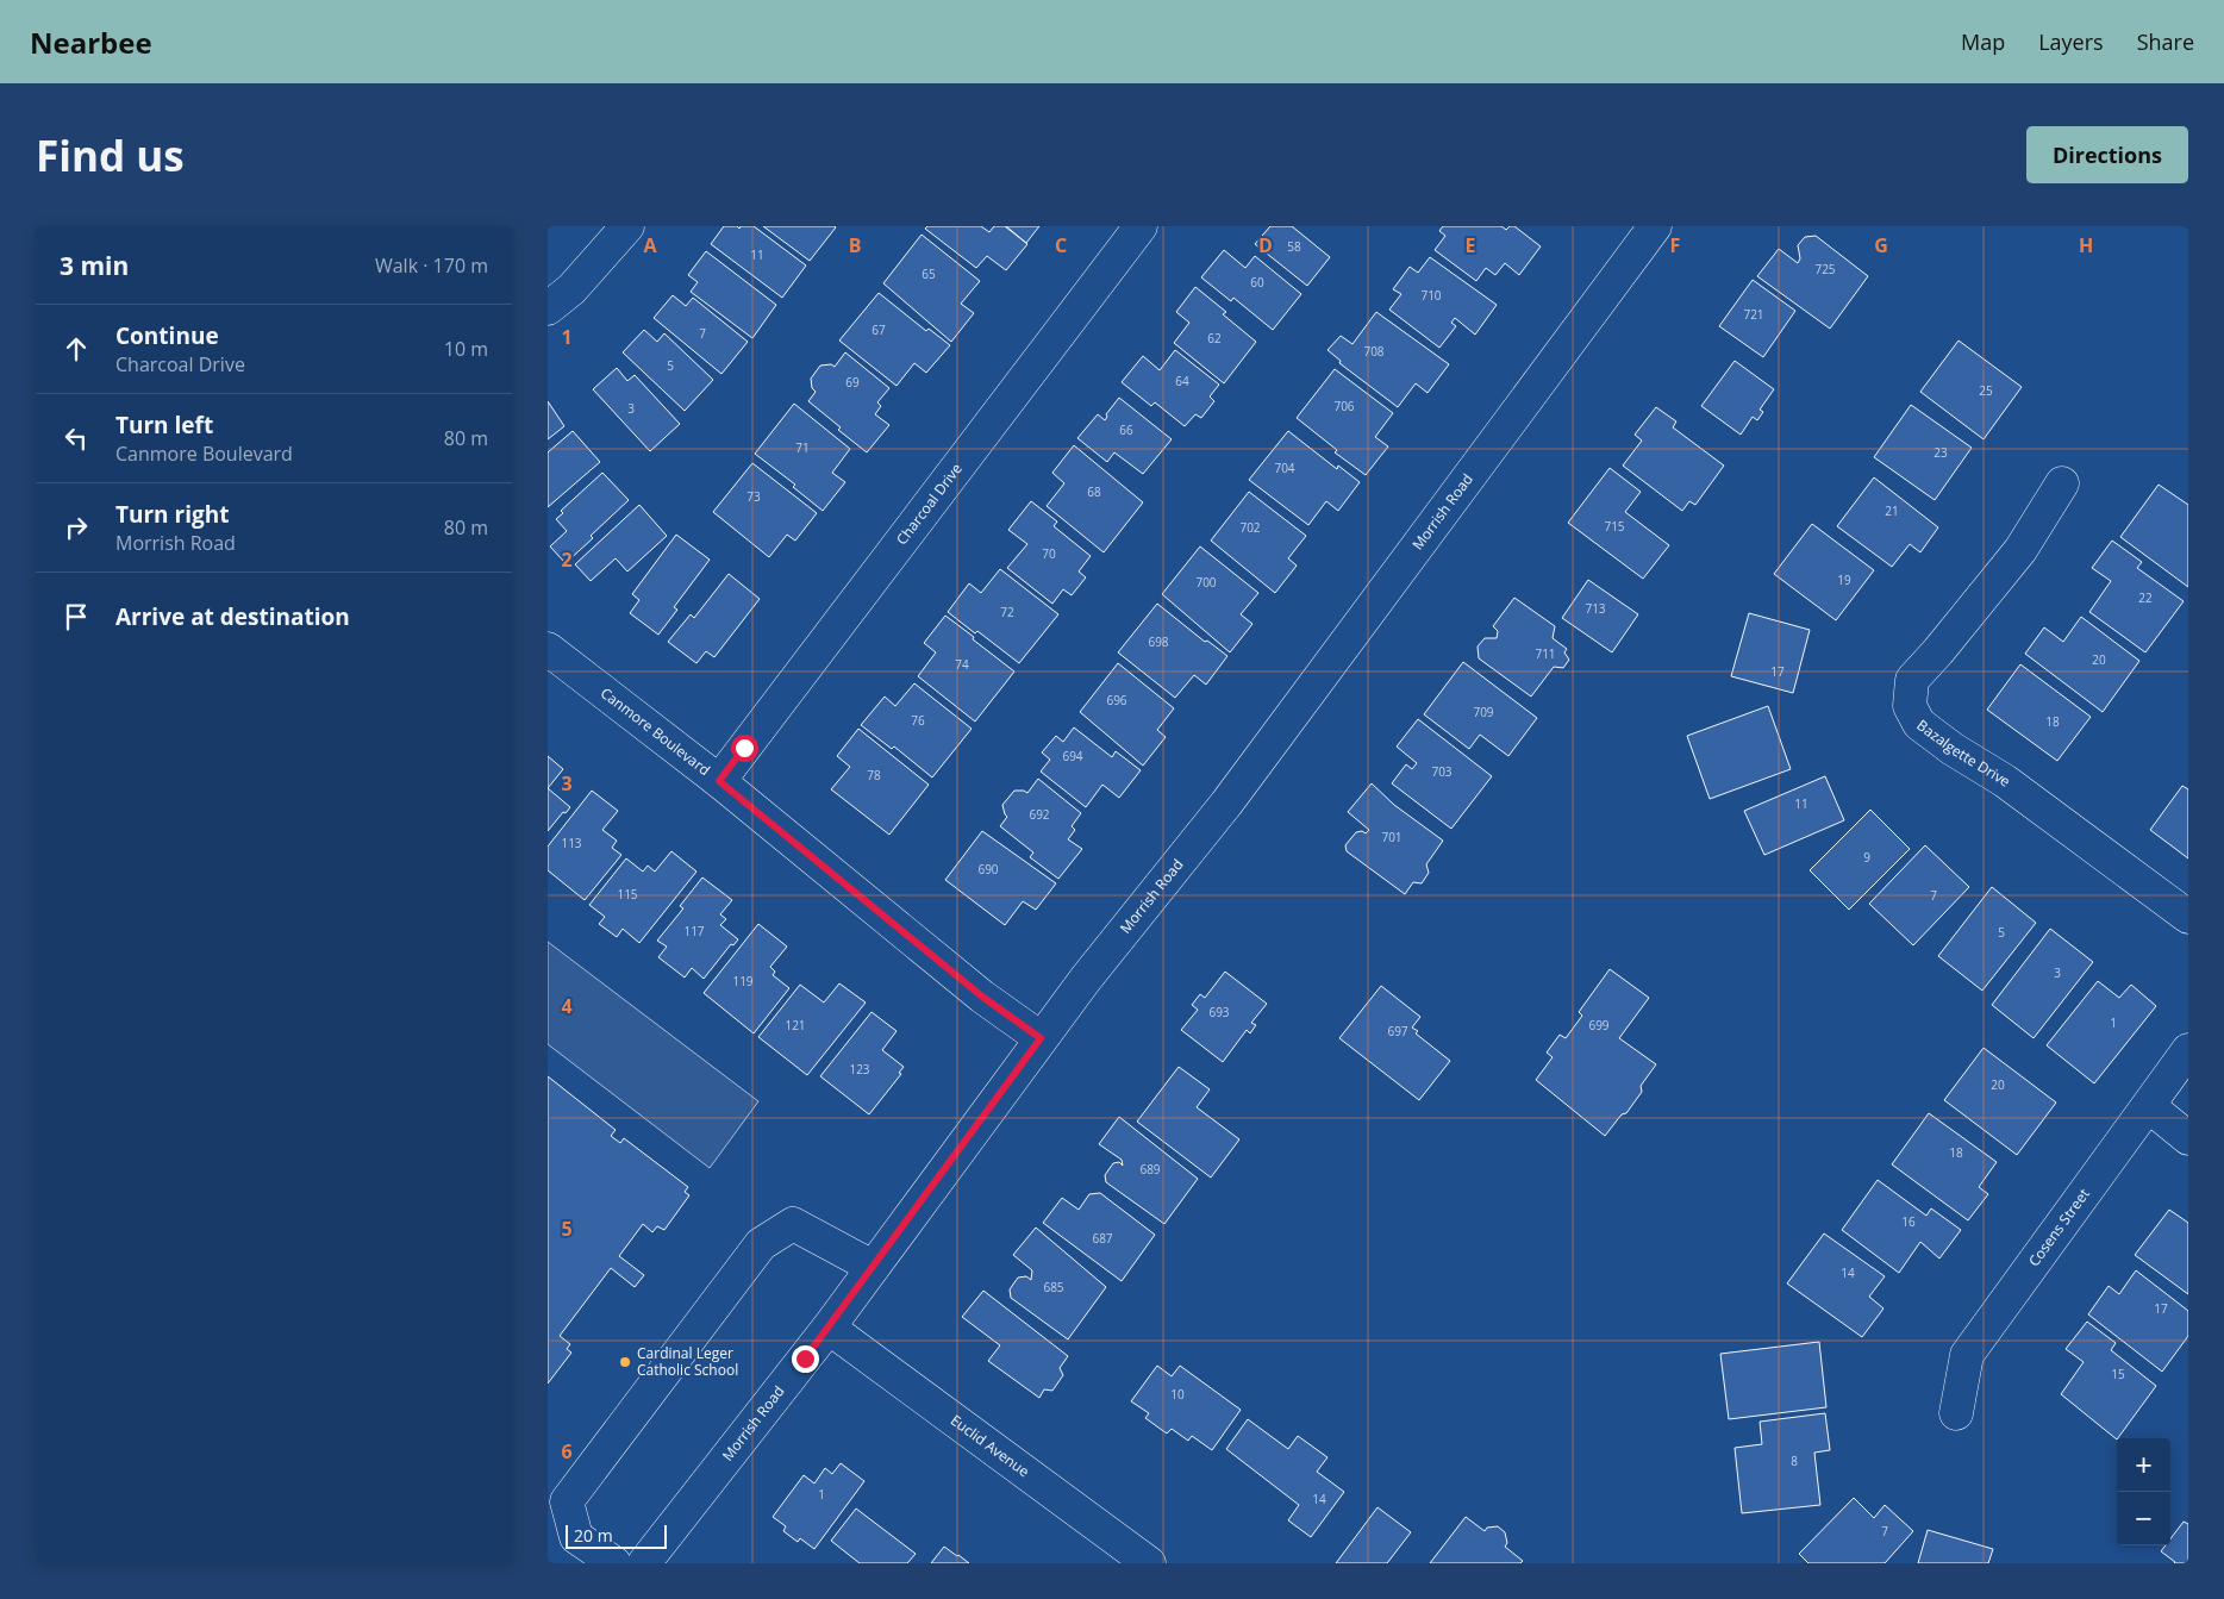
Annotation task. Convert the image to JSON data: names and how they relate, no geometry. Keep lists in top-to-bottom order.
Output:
{
  "streets": {
    "street": [
      "Charcoal Drive",
      "Morrish Road",
      "Canmore Boulevard",
      "Bazalgette Drive",
      "Cosens Street",
      "Euclid Avenue"
    ]
  },
  "crossings": [
    ["Charcoal Drive", "Canmore Boulevard"],
    ["Morrish Road", "Canmore Boulevard"],
    ["Morrish Road", "Euclid Avenue"]
  ],
  "places": ["Cardinal Leger Catholic School"],
  "house_numbers": [
    "58",
    "11",
    "725",
    "65",
    "60",
    "710",
    "721",
    "67",
    "7",
    "62",
    "708",
    "5",
    "64",
    "69",
    "25",
    "706",
    "3",
    "66",
    "71",
    "23",
    "704",
    "68",
    "73",
    "21",
    "715",
    "702",
    "70",
    "19",
    "700",
    "22",
    "713",
    "72",
    "698",
    "711",
    "20",
    "74",
    "17",
    "696",
    "709",
    "76",
    "18",
    "694",
    "703",
    "78",
    "11",
    "692",
    "701",
    "113",
    "9",
    "690",
    "115",
    "7",
    "117",
    "5",
    "3",
    "119",
    "693",
    "1",
    "121",
    "699",
    "697",
    "123",
    "20",
    "18",
    "689",
    "16",
    "687",
    "14",
    "685",
    "17",
    "15",
    "10",
    "8",
    "1",
    "14",
    "7"
  ],
  "scale_bar": "20 m",
  "page": {
    "header": "Nearbee",
    "nav": ["Map", "Layers", "Share"],
    "buttons": "Directions",
    "title": "Find us",
    "heading": ["3 min", "Walk · 170 m"],
    "list": [
      ["Continue", "Charcoal Drive", "10 m"],
      ["Turn left", "Canmore Boulevard", "80 m"],
      ["Turn right", "Morrish Road", "80 m"],
      "Arrive at destination"
    ],
    "map_buttons": ["+", "−"],
    "scale": "20 m"
  },
  "grid": {
    "columns": [
      "A",
      "B",
      "C",
      "D",
      "E",
      "F",
      "G",
      "H"
    ],
    "rows": [
      "1",
      "2",
      "3",
      "4",
      "5",
      "6"
    ]
  }
}
